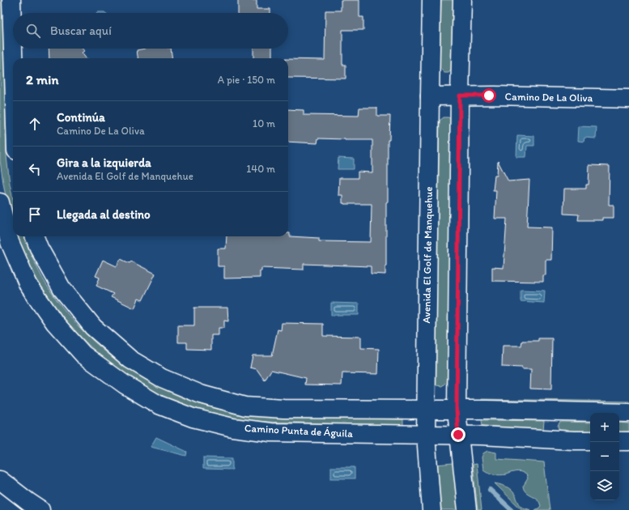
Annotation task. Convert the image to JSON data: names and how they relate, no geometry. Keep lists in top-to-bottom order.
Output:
{
  "streets": {
    "street": ["Camino De La Oliva", "Avenida El Golf de Manquehue", "Camino Punta de Águila"]
  },
  "crossings": [
    ["Camino De La Oliva", "Avenida El Golf de Manquehue"],
    ["Avenida El Golf de Manquehue", "Camino Punta de Águila"]
  ],
  "page": {
    "search": "Buscar aquí",
    "heading": ["2 min", "A pie · 150 m"],
    "list": [
      ["Continúa", "Camino De La Oliva", "10 m"],
      ["Gira a la izquierda", "Avenida El Golf de Manquehue", "140 m"],
      "Llegada al destino"
    ],
    "map_buttons": ["+", "−"]
  }
}
